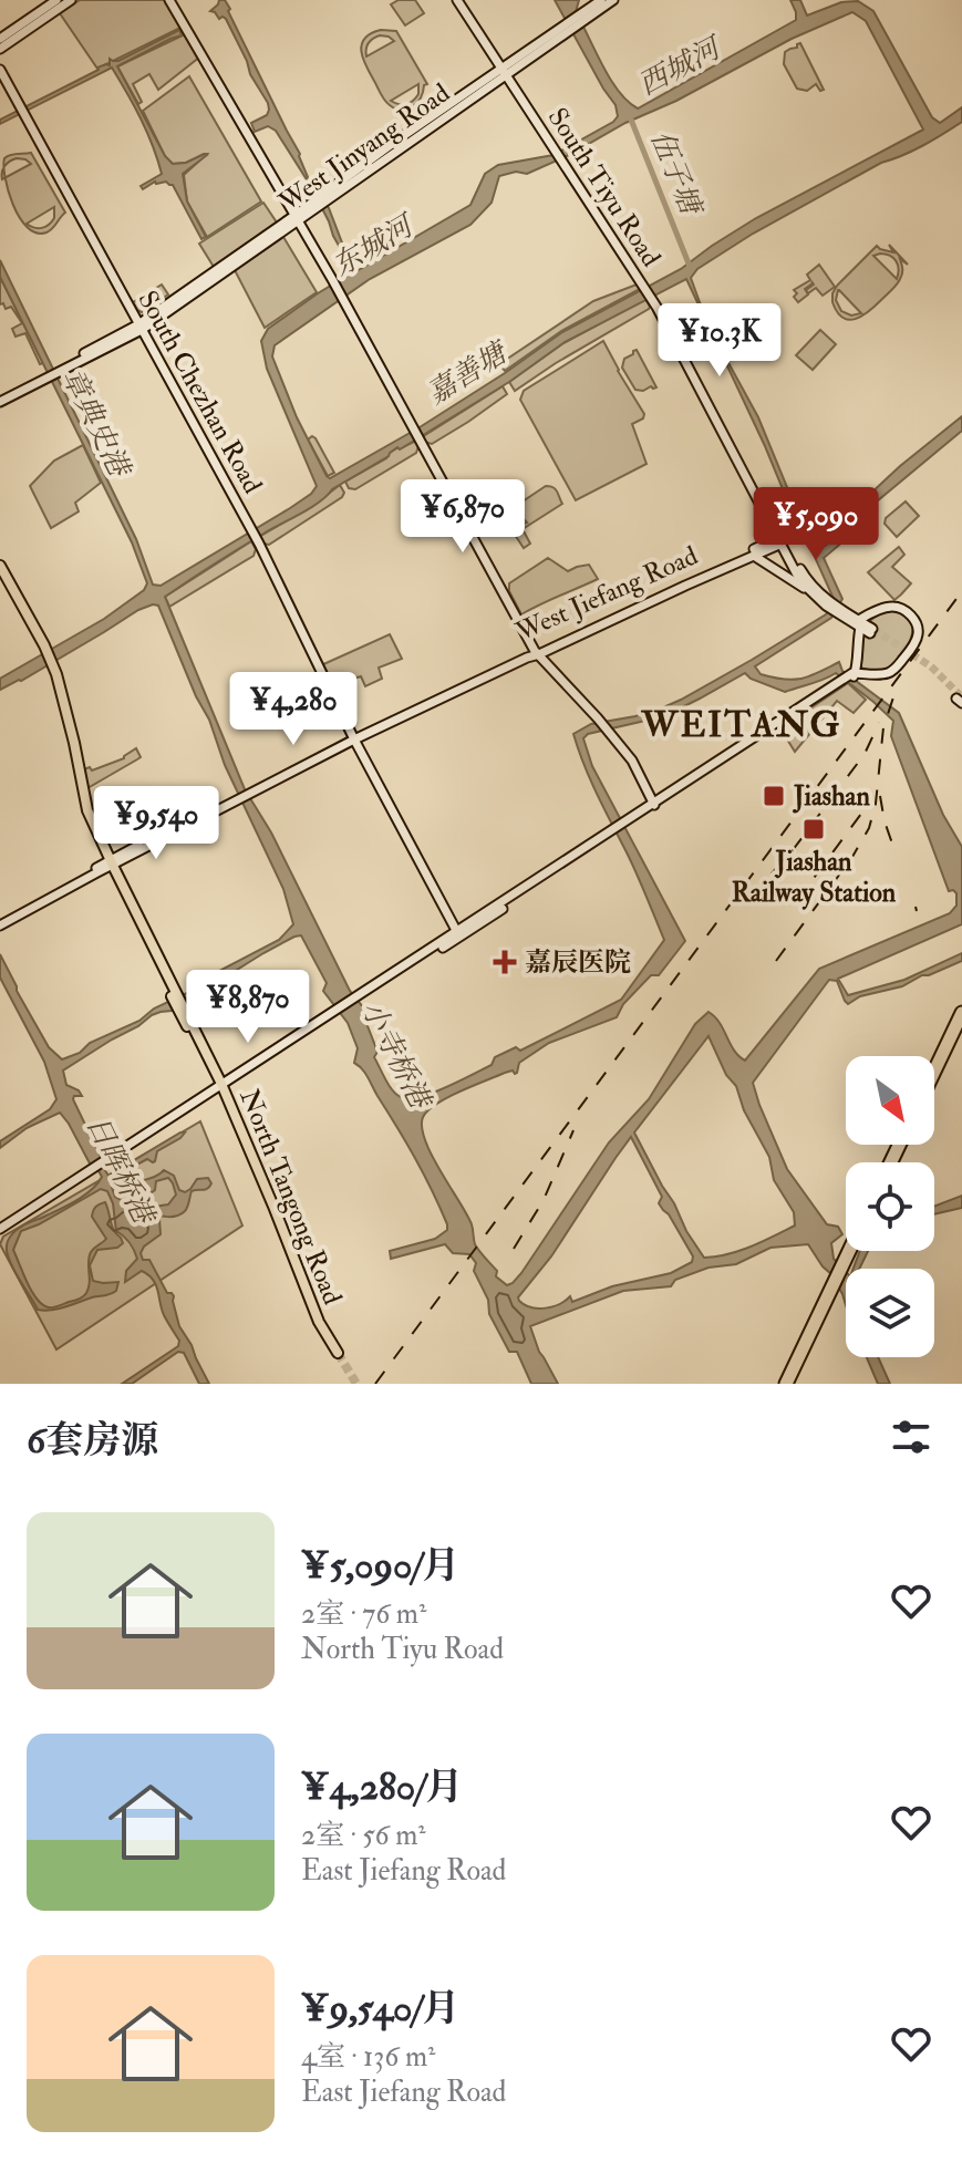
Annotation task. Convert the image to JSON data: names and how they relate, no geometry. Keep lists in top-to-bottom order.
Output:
{
  "streets": {
    "main road": ["North Tangong Road"],
    "street": [
      "West Jinyang Road",
      "South Tiyu Road",
      "South Chezhan Road",
      "West Jiefang Road"
    ]
  },
  "crossings": [
    ["West Jinyang Road", "South Tiyu Road"],
    ["West Jinyang Road", "South Chezhan Road"],
    ["South Tiyu Road", "West Jiefang Road"],
    ["South Chezhan Road", "West Jiefang Road"],
    ["West Jiefang Road", "North Tangong Road"]
  ],
  "districts": ["WEITANG"],
  "water": [
    "西城河",
    "伍子塘",
    "东城河",
    "嘉善塘",
    "章典史港",
    "小寺桥港",
    "日晖桥港"
  ],
  "places": {
    "transit": ["Jiashan", "Jiashan Railway Station"],
    "health": ["嘉辰医院"]
  },
  "north": "bottom right",
  "page": {
    "price": [
      "¥10.3K",
      "¥6,870",
      "¥5,090",
      "¥4,280",
      "¥9,540",
      "¥8,870"
    ],
    "heading": "6套房源",
    "list": [
      {
        "name": "¥5,090/月",
        "note": "2室 · 76 m² · North Tiyu Road"
      },
      {
        "name": "¥4,280/月",
        "note": "2室 · 56 m² · East Jiefang Road"
      },
      {
        "name": "¥9,540/月",
        "note": "4室 · 136 m² · East Jiefang Road"
      }
    ]
  }
}
